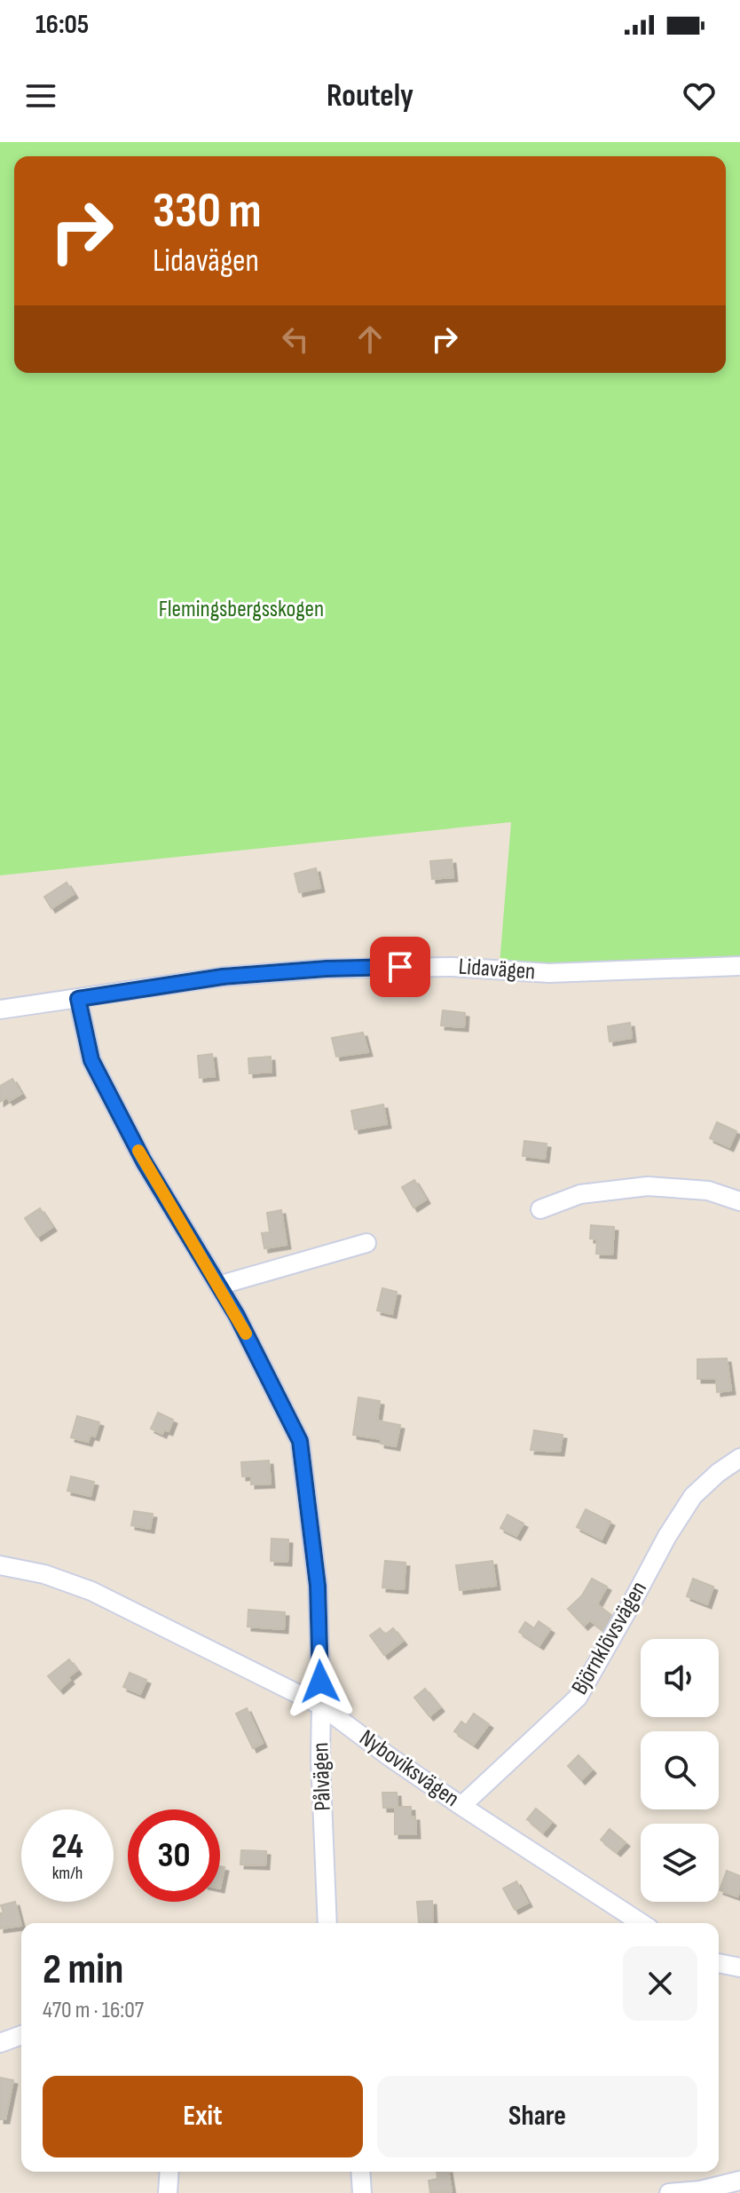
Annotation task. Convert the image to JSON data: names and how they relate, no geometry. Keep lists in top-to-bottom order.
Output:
{
  "streets": {
    "street": [
      "Lidavägen",
      "Björnklövsvägen",
      "Nyboviksvägen",
      "Pålvägen"
    ]
  },
  "crossings": [
    ["Lidavägen", "Pålvägen"],
    ["Björnklövsvägen", "Nyboviksvägen"],
    ["Nyboviksvägen", "Pålvägen"]
  ],
  "parks": ["Flemingsbergsskogen"],
  "page": {
    "status": "16:05",
    "header": "Routely",
    "turn": ["330 m", "Lidavägen"],
    "speed": "24 km/h",
    "limit": "30",
    "heading": ["2 min", "470 m · 16:07"],
    "buttons": ["Exit", "Share"]
  }
}
